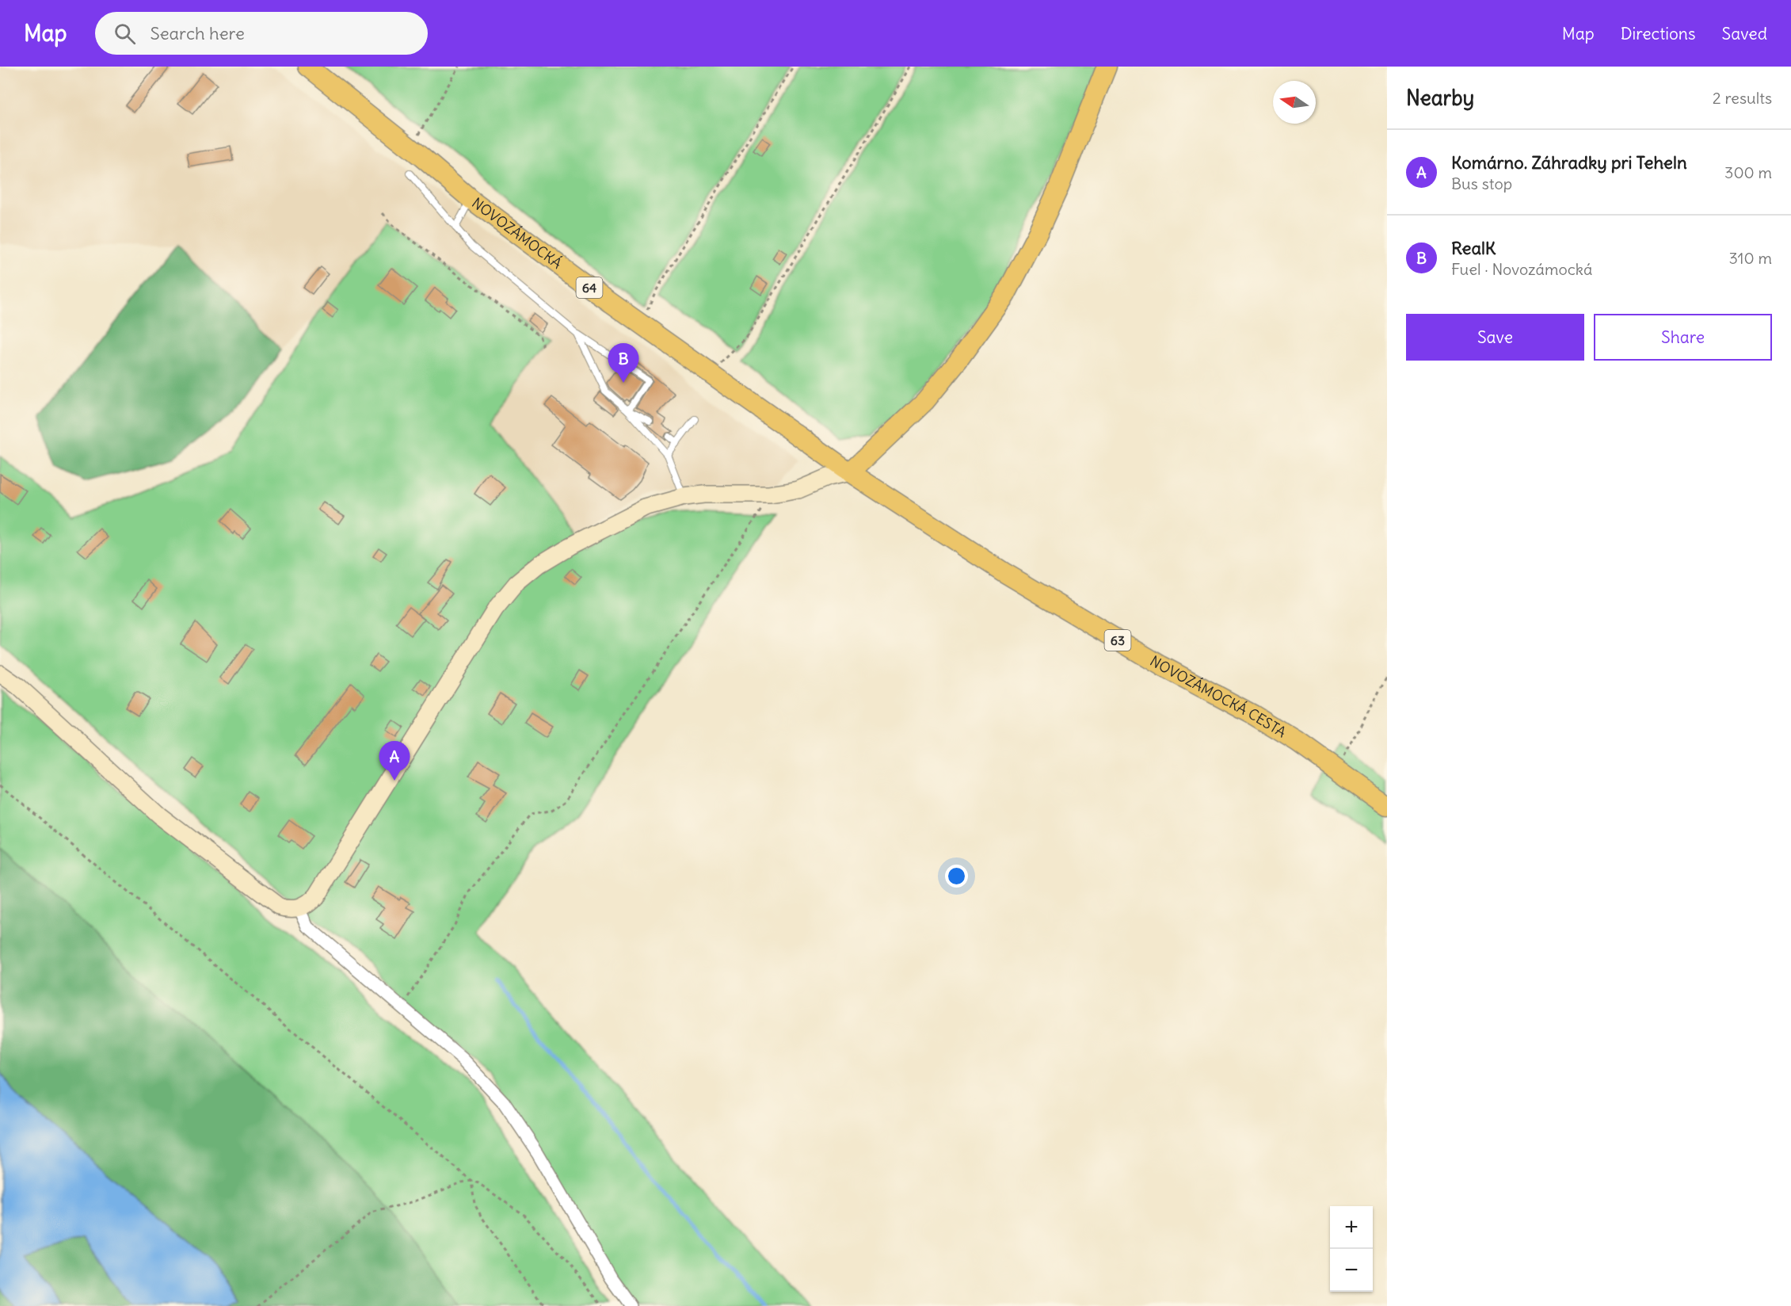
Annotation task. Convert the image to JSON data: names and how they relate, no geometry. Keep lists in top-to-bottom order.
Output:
{
  "streets": {
    "main road": [
      "NOVOZÁMOCKÁ",
      "64",
      "63",
      "NOVOZÁMOCKÁ CESTA"
    ]
  },
  "crossings": [
    ["NOVOZÁMOCKÁ", "NOVOZÁMOCKÁ CESTA"]
  ],
  "north": "left",
  "page": {
    "header": "Map",
    "search": "Search here",
    "nav": ["Map", "Directions", "Saved"],
    "heading": ["Nearby", "2 results"],
    "list": [
      {
        "mark": "A",
        "name": "Komárno. Záhradky pri Teheln",
        "note": "Bus stop",
        "value": "300 m"
      },
      {
        "mark": "B",
        "name": "RealK",
        "note": "Fuel · Novozámocká",
        "value": "310 m"
      }
    ],
    "buttons": ["Save", "Share"],
    "pins": ["B", "A"],
    "map_buttons": ["+", "−"]
  }
}
